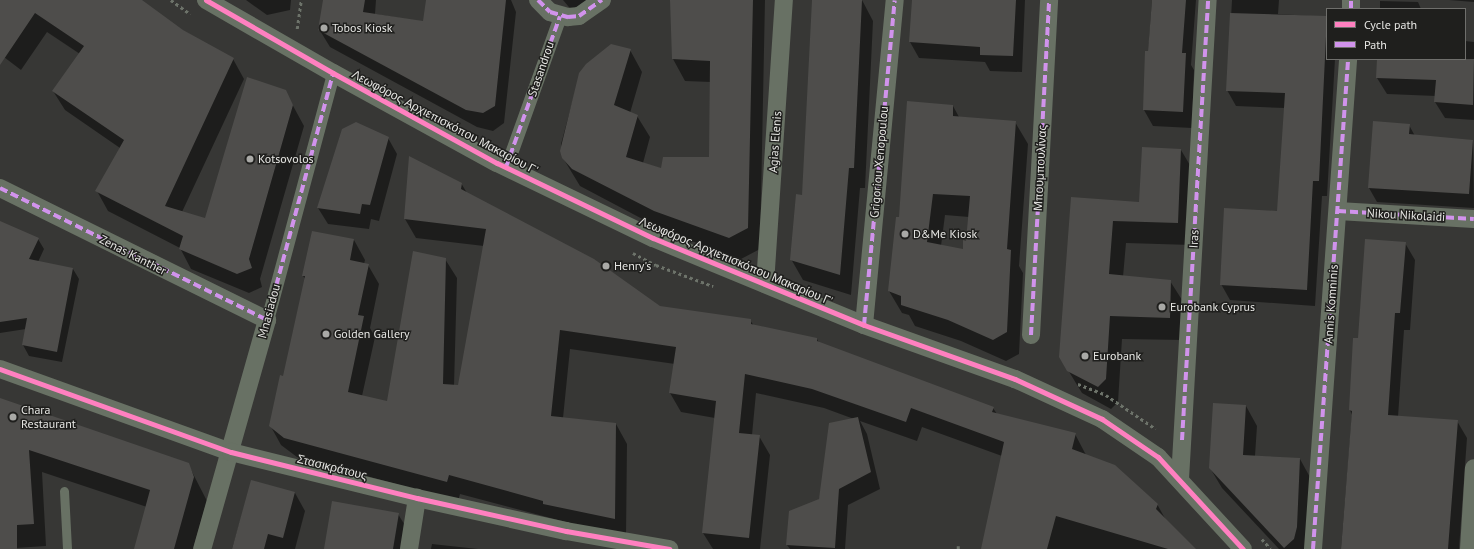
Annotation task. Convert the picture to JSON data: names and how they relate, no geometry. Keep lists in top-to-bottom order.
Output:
{
  "streets": {
    "street": [
      "Stasandrou",
      "Λεωφόρος Αρχιεπισκόπου Μακαρίου Γ'",
      "Agias Elenis",
      "Grigoriou Xenopoulou",
      "Μπουμπουλίνας",
      "Nikou Nikolaidi",
      "Iras",
      "Zenas Kanther",
      "Annis Komninis",
      "Mnasiadou",
      "Στασικράτους"
    ]
  },
  "crossings": [
    ["Stasandrou", "Λεωφόρος Αρχιεπισκόπου Μακαρίου Γ'"],
    ["Λεωφόρος Αρχιεπισκόπου Μακαρίου Γ'", "Agias Elenis"],
    ["Λεωφόρος Αρχιεπισκόπου Μακαρίου Γ'", "Grigoriou Xenopoulou"],
    ["Λεωφόρος Αρχιεπισκόπου Μακαρίου Γ'", "Iras"],
    ["Λεωφόρος Αρχιεπισκόπου Μακαρίου Γ'", "Mnasiadou"],
    ["Nikou Nikolaidi", "Annis Komninis"],
    ["Zenas Kanther", "Mnasiadou"],
    ["Mnasiadou", "Στασικράτους"]
  ],
  "places": [
    "Tobos Kiosk",
    "Kotsovolos",
    "D&Me Kiosk",
    "Henry's",
    "Eurobank Cyprus",
    "Golden Gallery",
    "Eurobank",
    "Chara Restaurant"
  ],
  "legend": ["Cycle path", "Path"]
}
